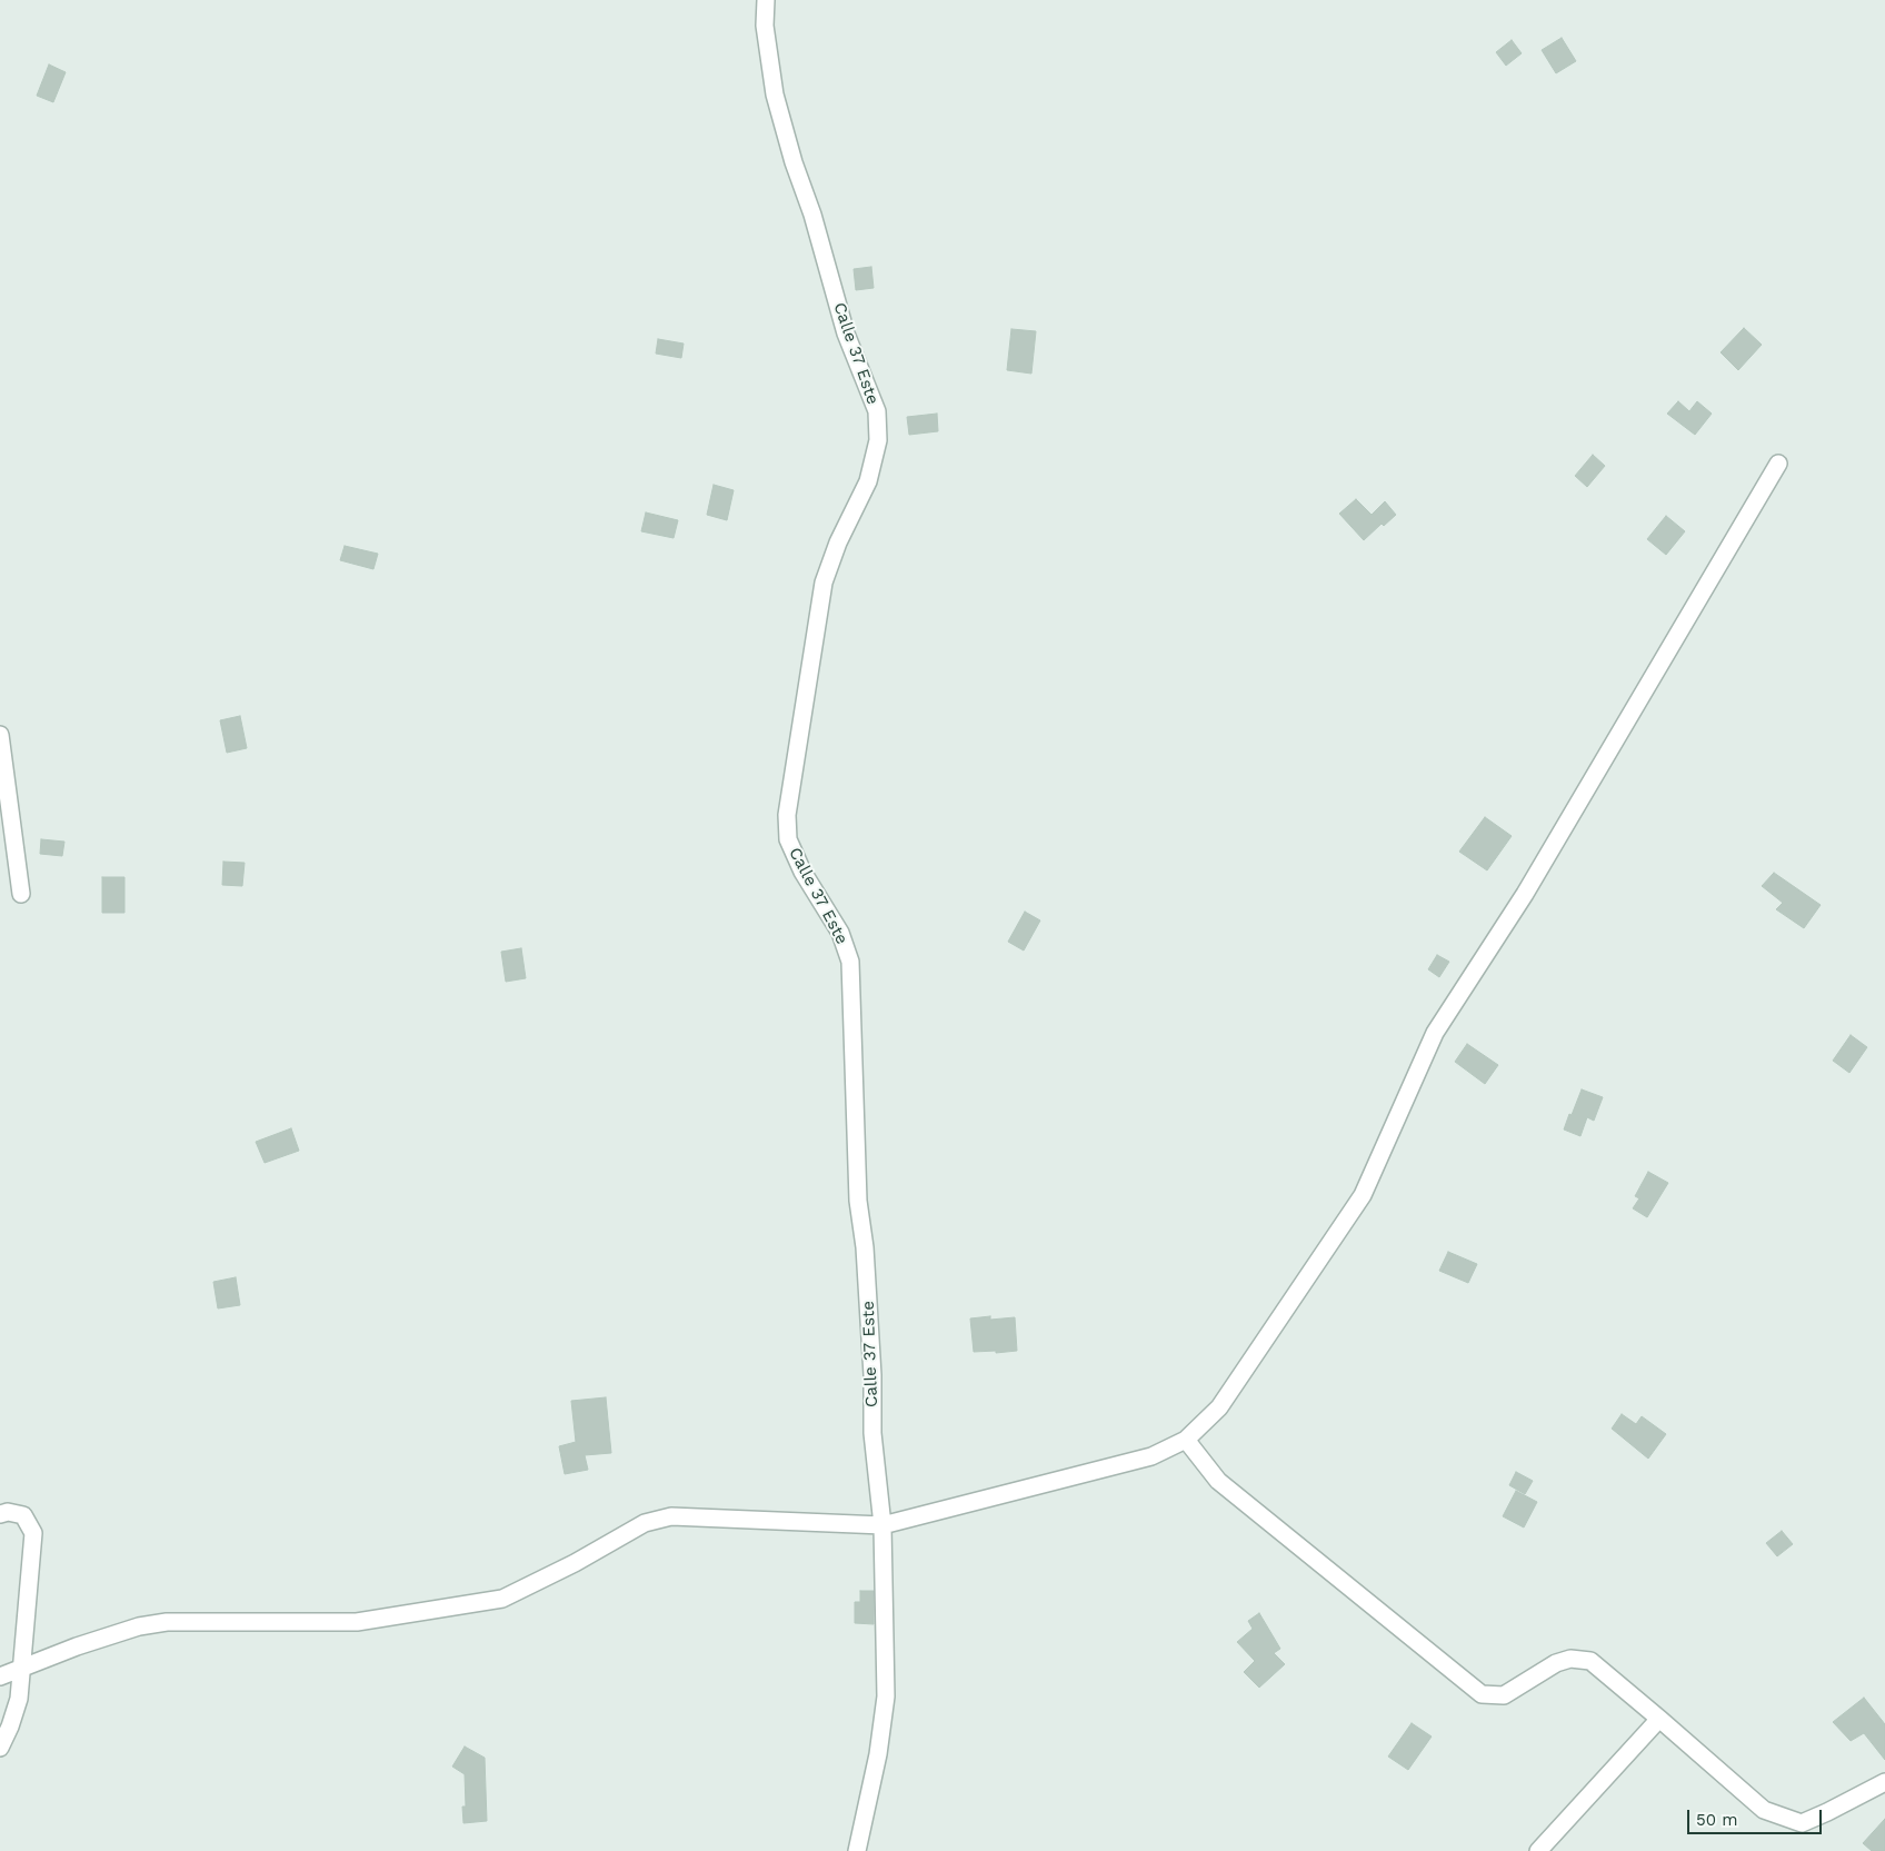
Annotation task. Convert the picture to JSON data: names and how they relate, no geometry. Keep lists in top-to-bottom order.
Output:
{
  "streets": {
    "street": ["Calle 37 Este"]
  },
  "scale_bar": "50 m"
}
